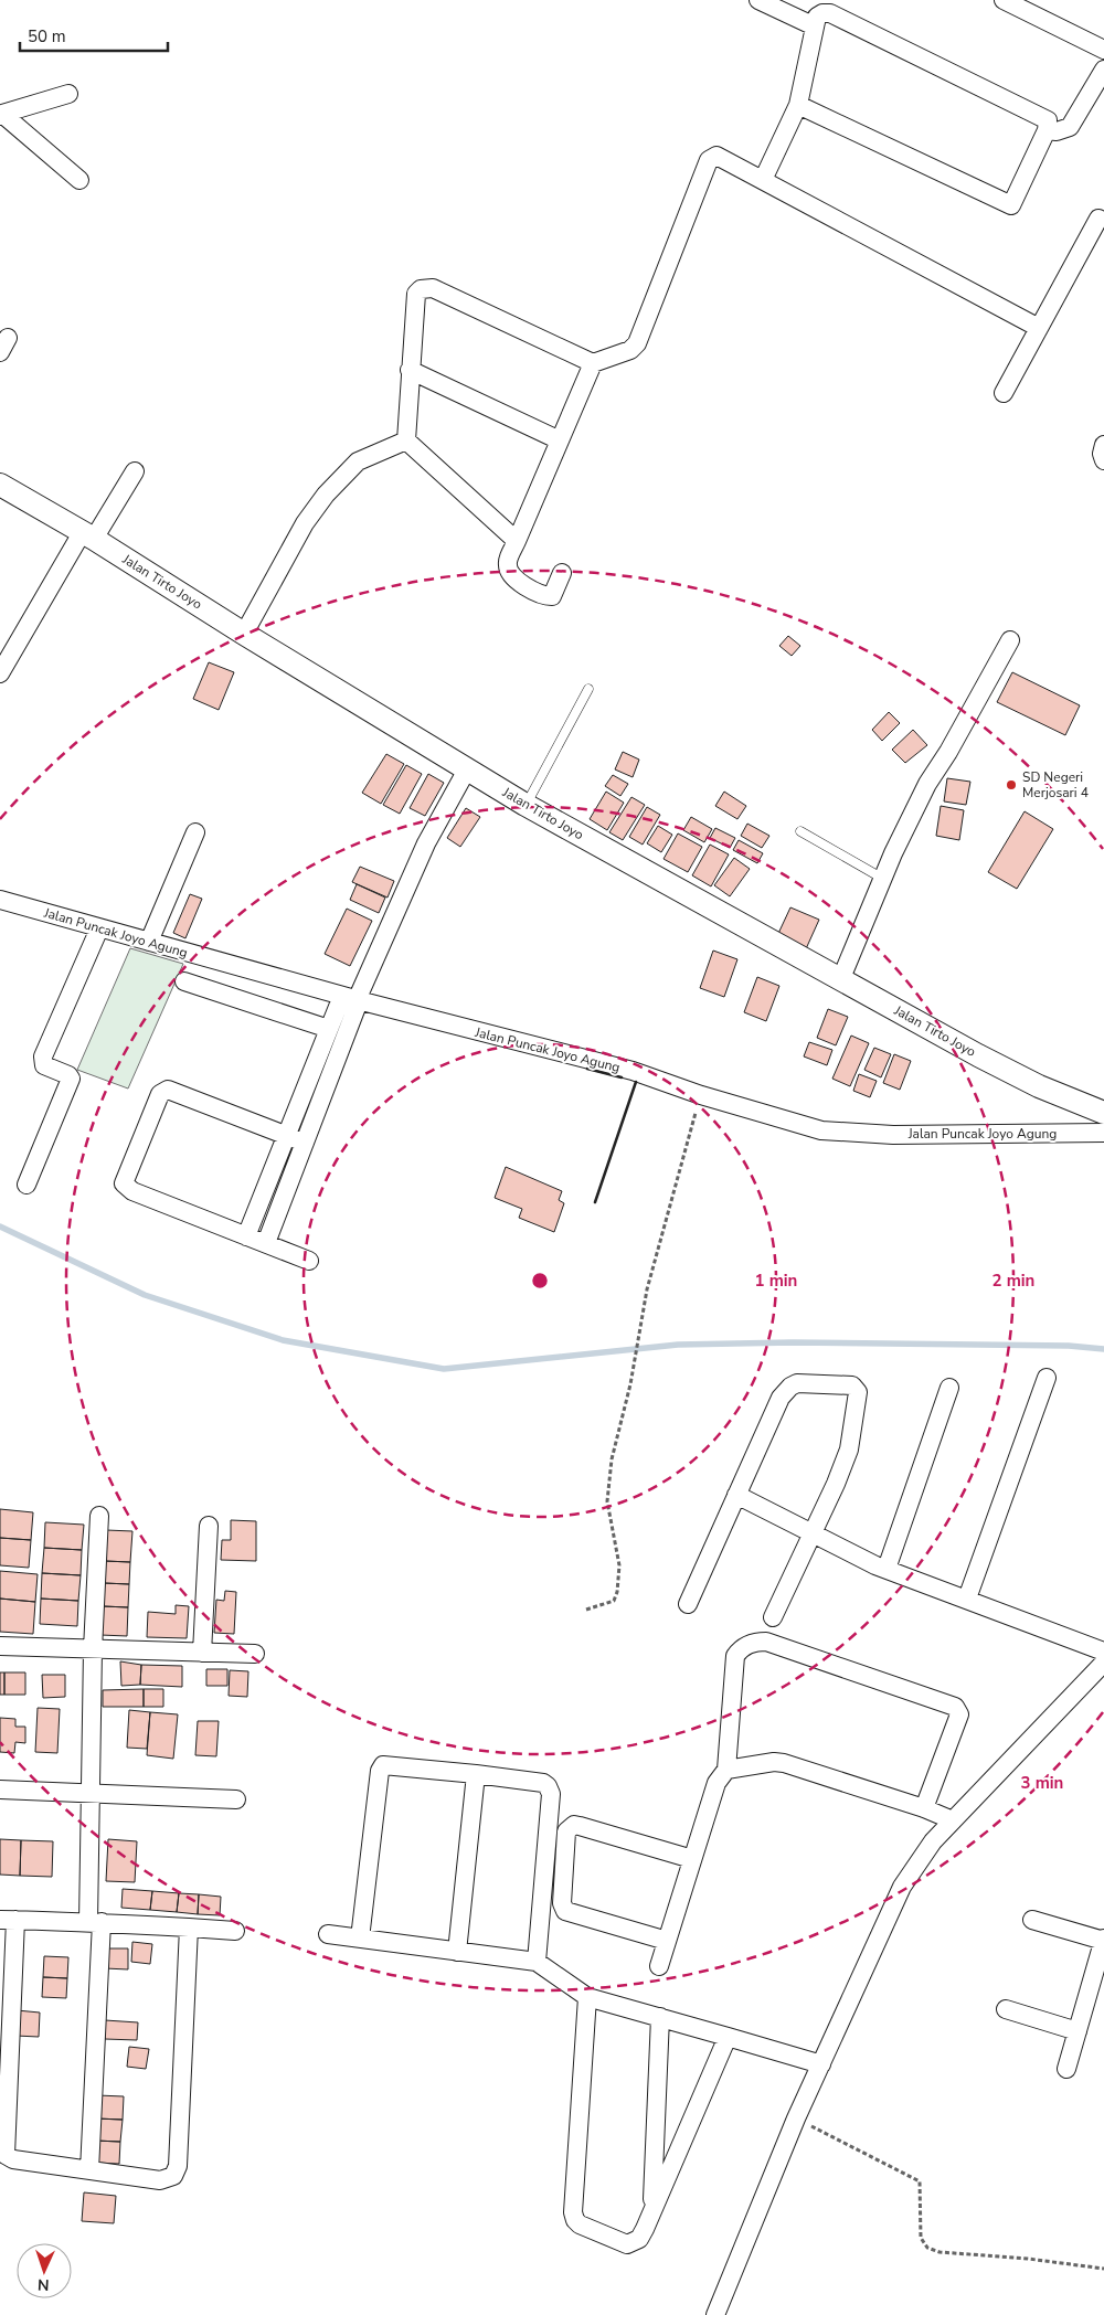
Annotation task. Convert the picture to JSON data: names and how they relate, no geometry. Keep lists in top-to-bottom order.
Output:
{
  "streets": {
    "street": ["Jalan Tirto Joyo", "Jalan Puncak Joyo Agung"]
  },
  "places": ["SD Negeri Merjosari 4"],
  "scale_bar": "50 m",
  "north": "bottom",
  "rings": ["1 min", "2 min", "3 min"]
}
